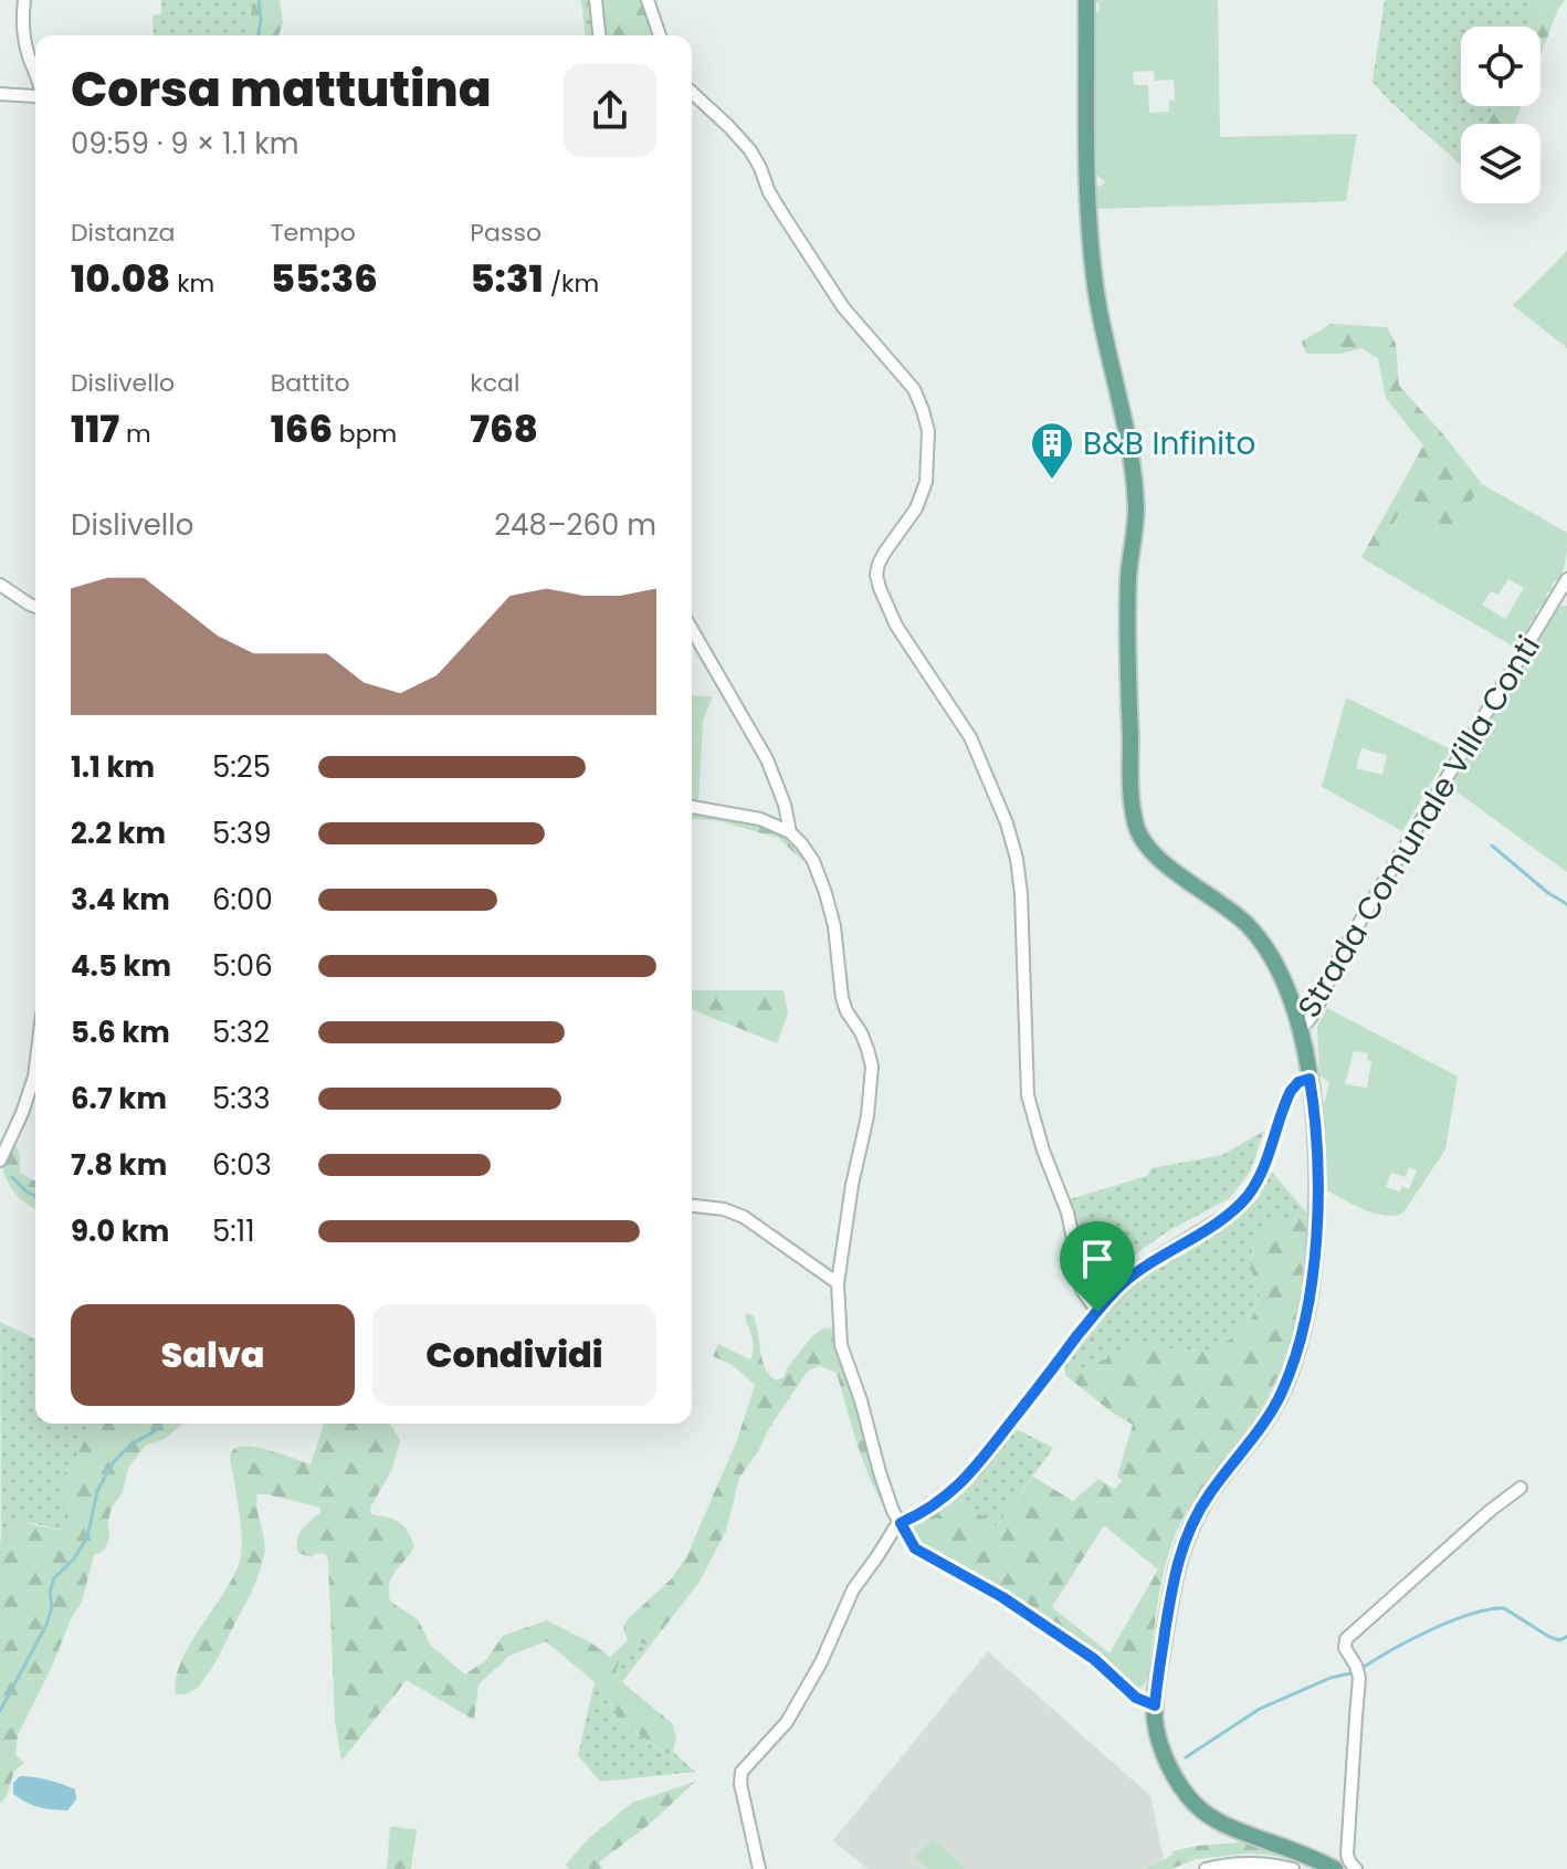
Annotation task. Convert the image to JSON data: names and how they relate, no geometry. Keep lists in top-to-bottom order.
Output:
{
  "streets": {
    "street": ["Strada Comunale Villa Conti"]
  },
  "places": {
    "building": ["B&B Infinito"]
  },
  "page": {
    "heading": ["Corsa mattutina", "09:59 · 9 × 1.1 km"],
    "stats": [
      ["Distanza", "10.08 km"],
      ["Tempo", "55:36"],
      ["Passo", "5:31 /km"],
      ["Dislivello", "117 m"],
      ["Battito", "166 bpm"],
      ["kcal", "768"]
    ],
    "chart": ["Dislivello", "248–260 m"],
    "list": [
      {
        "name": "1.1 km",
        "note": "5:25"
      },
      {
        "name": "2.2 km",
        "note": "5:39"
      },
      {
        "name": "3.4 km",
        "note": "6:00"
      },
      {
        "name": "4.5 km",
        "note": "5:06"
      },
      {
        "name": "5.6 km",
        "note": "5:32"
      },
      {
        "name": "6.7 km",
        "note": "5:33"
      },
      {
        "name": "7.8 km",
        "note": "6:03"
      },
      {
        "name": "9.0 km",
        "note": "5:11"
      }
    ],
    "buttons": ["Salva", "Condividi"]
  }
}
